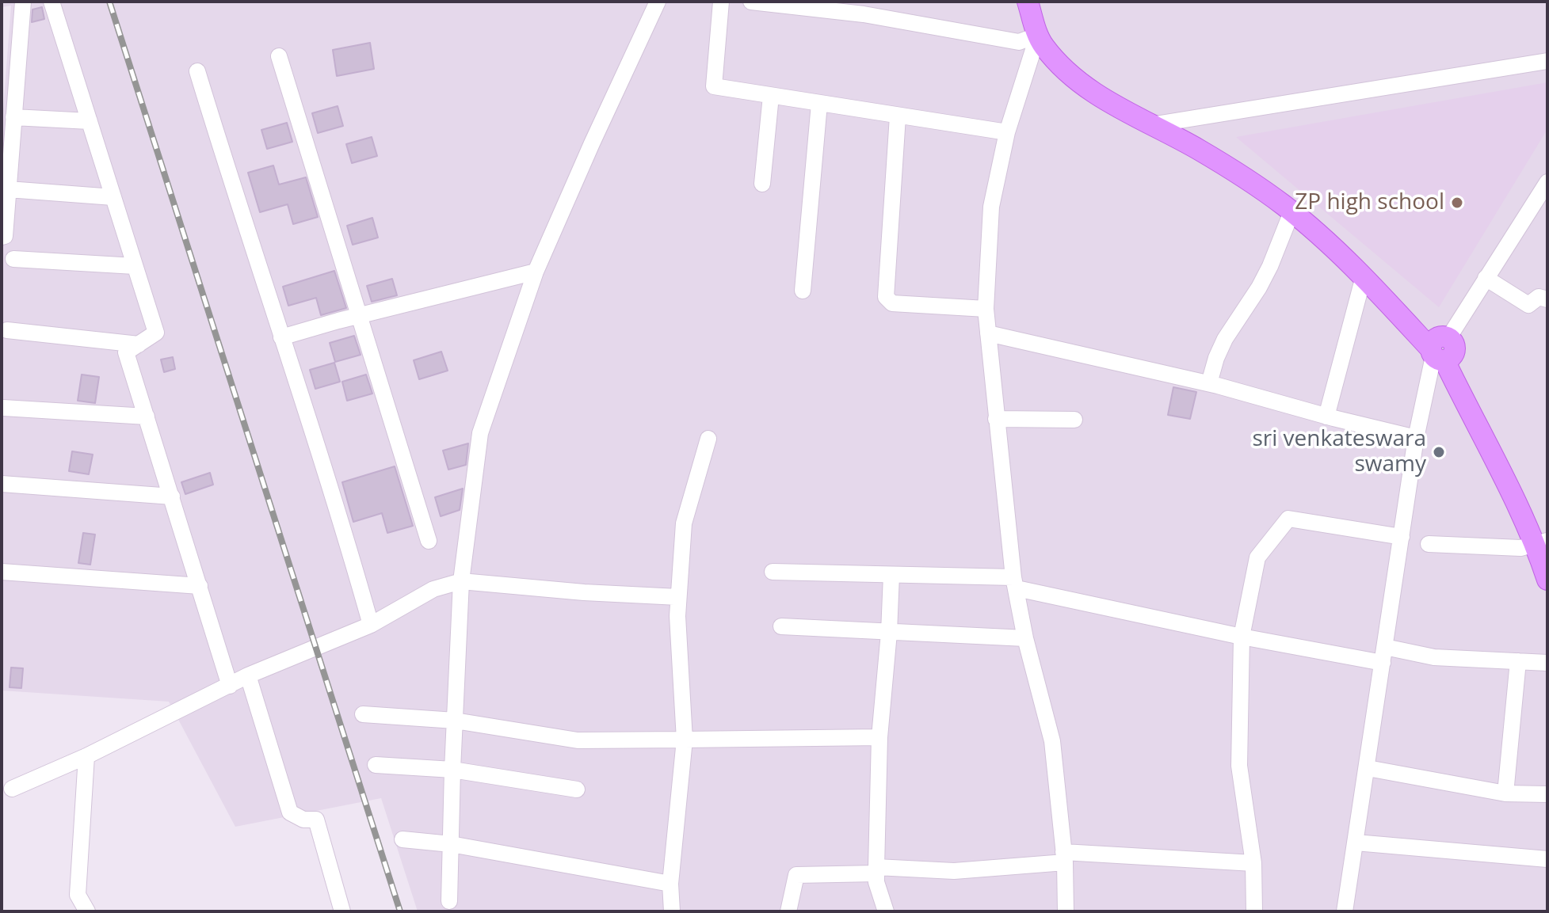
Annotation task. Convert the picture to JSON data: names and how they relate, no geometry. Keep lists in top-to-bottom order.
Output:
{
  "places": ["ZP high school", "sri venkateswara swamy"]
}
